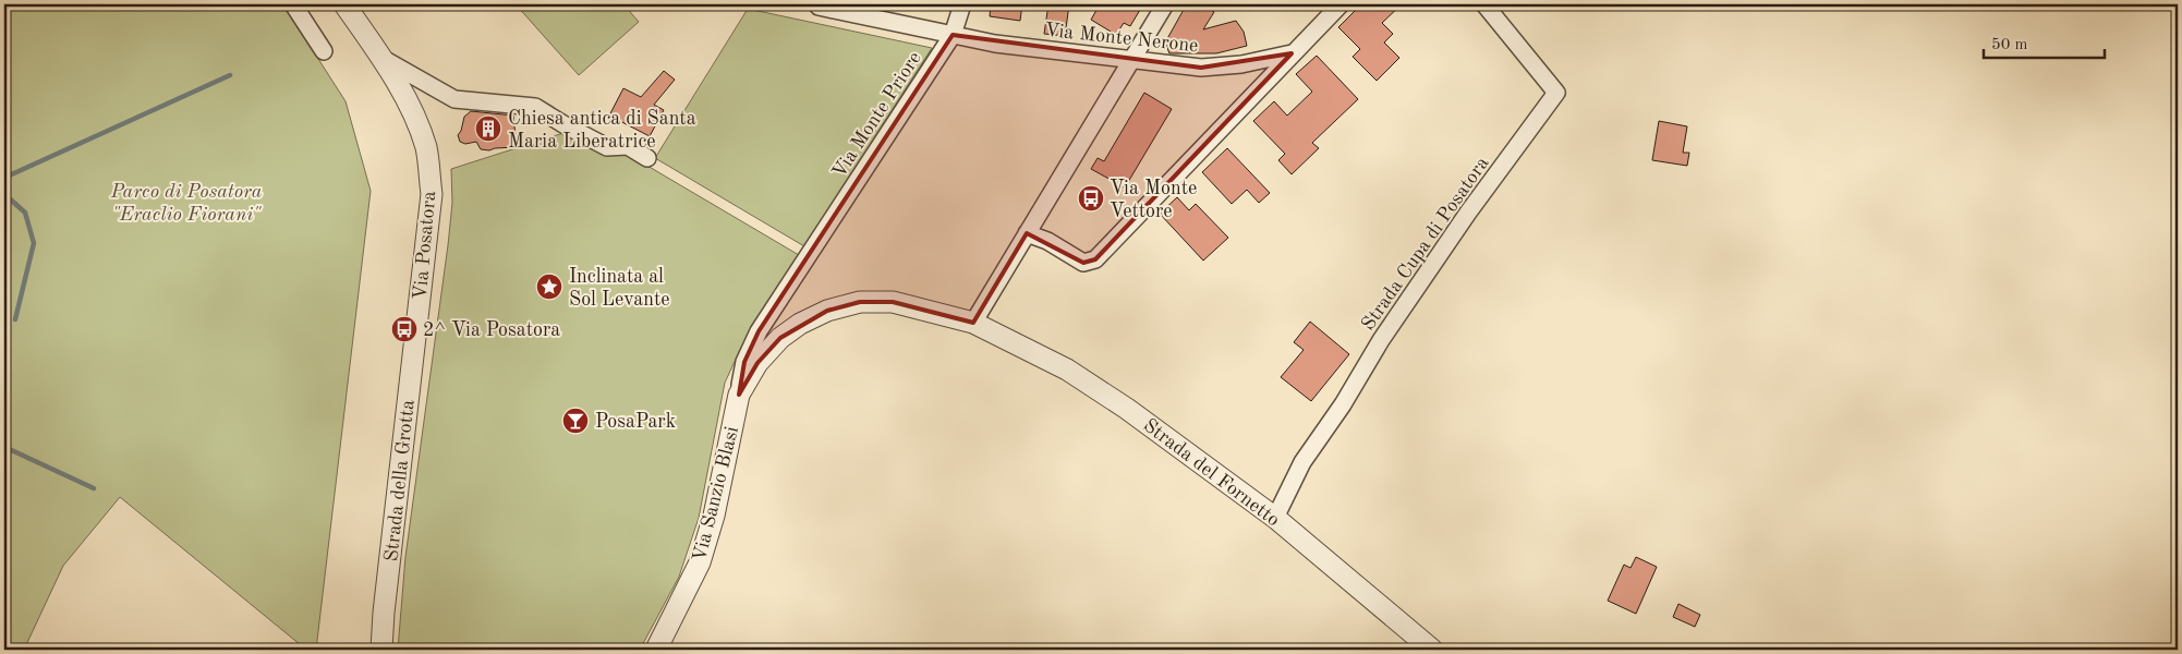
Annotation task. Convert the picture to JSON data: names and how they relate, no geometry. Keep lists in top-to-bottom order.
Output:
{
  "streets": {
    "street": [
      "Via Monte Nerone",
      "Via Monte Priore",
      "Strada Cupa di Posatora",
      "Via Posatora",
      "Strada del Fornetto",
      "Strada della Grotta",
      "Via Sanzio Blasi"
    ]
  },
  "crossings": [
    ["Via Monte Nerone", "Via Monte Priore"],
    ["Via Monte Priore", "Via Sanzio Blasi"],
    ["Strada Cupa di Posatora", "Strada del Fornetto"],
    ["Via Posatora", "Strada della Grotta"],
    ["Strada del Fornetto", "Via Sanzio Blasi"]
  ],
  "parks": ["Parco di Posatora \"Eraclio Fiorani\""],
  "places": {
    "building": ["Chiesa antica di Santa Maria Liberatrice"],
    "bus stop": ["Via Monte Vettore", "2^ Via Posatora"],
    "place": ["Inclinata al Sol Levante"],
    "bar": ["PosaPark"]
  },
  "scale_bar": "50 m"
}
